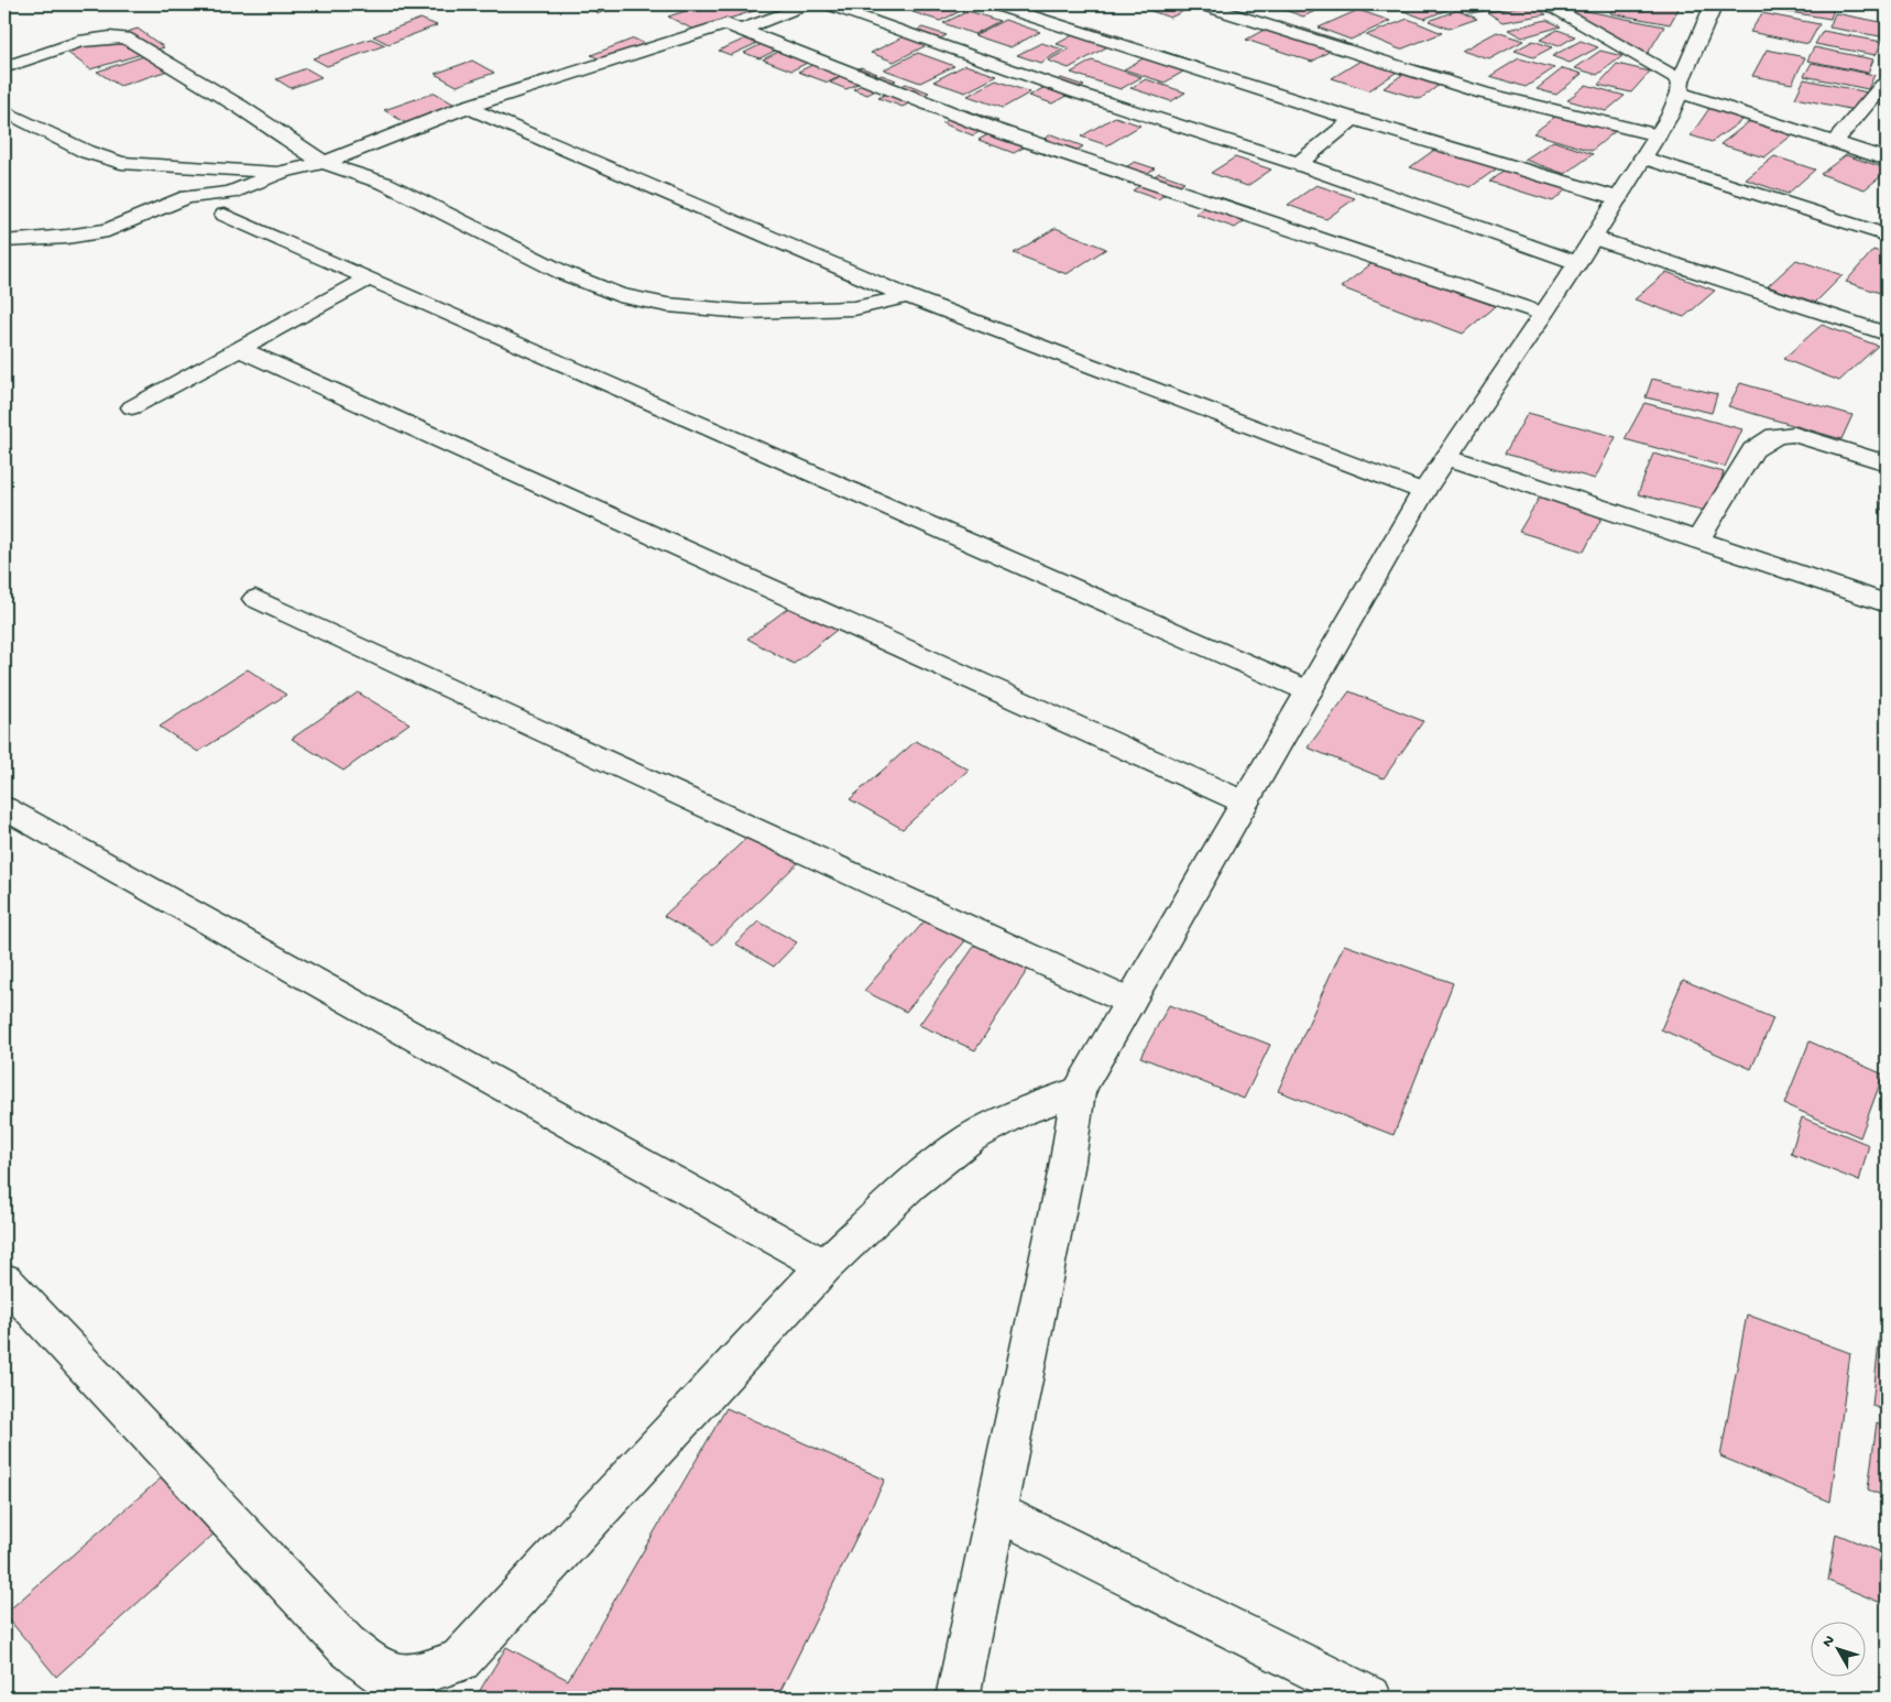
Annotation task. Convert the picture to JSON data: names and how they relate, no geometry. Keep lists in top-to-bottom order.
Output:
{
  "north": "top left"
}
